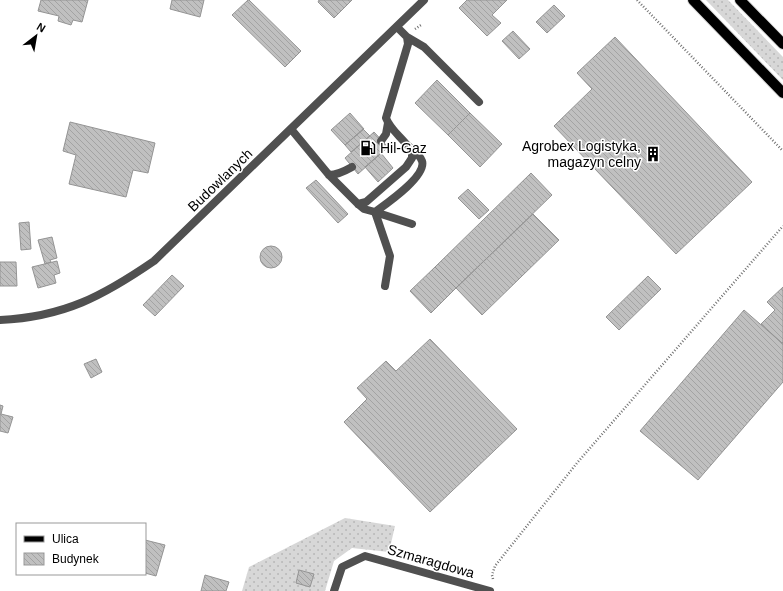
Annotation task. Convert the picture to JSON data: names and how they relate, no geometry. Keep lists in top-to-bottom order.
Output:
{
  "streets": {
    "street": ["Budowlanych", "Szmaragdowa"]
  },
  "places": {
    "fuel station": ["Hil-Gaz"],
    "building": ["Agrobex Logistyka, magazyn celny"]
  },
  "legend": ["Ulica", "Budynek"],
  "north": "top right"
}
